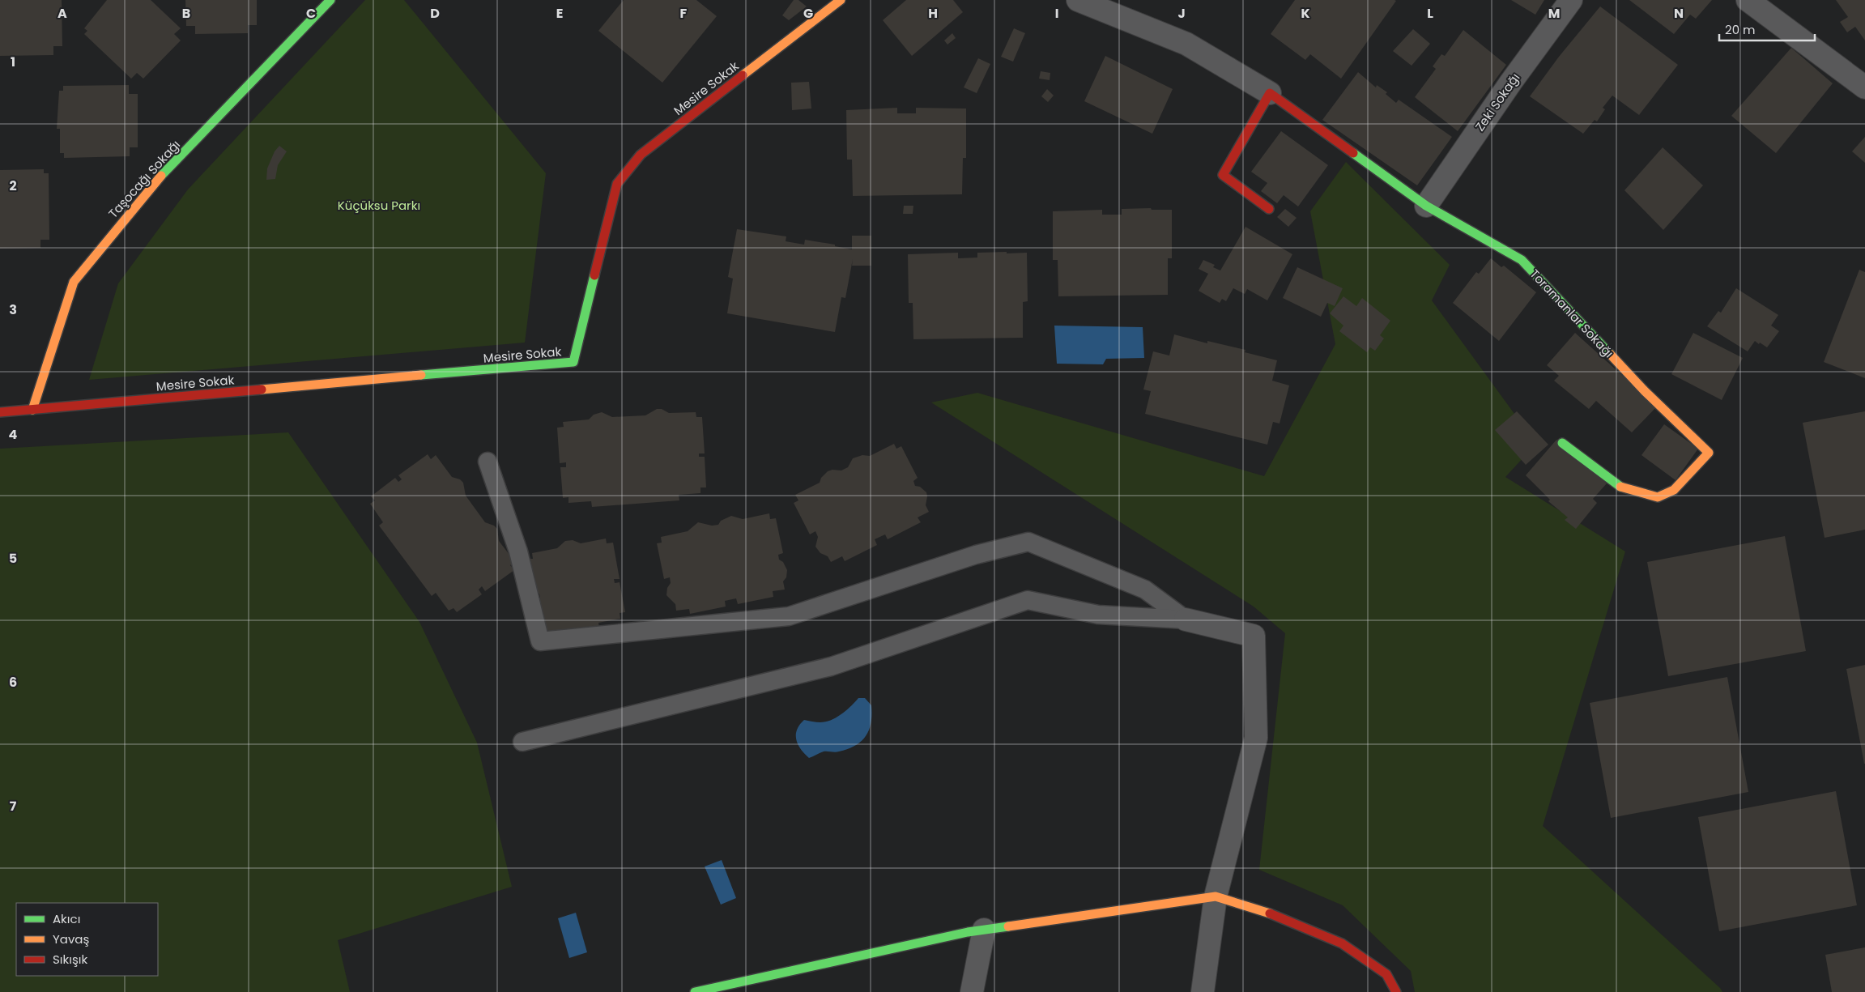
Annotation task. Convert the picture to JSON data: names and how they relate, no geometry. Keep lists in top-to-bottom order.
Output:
{
  "streets": {
    "street": [
      "Mesire Sokak",
      "Zeki Sokağı",
      "Taşocağı Sokağı",
      "Toramanlar Sokağı"
    ]
  },
  "crossings": [
    ["Mesire Sokak", "Taşocağı Sokağı"],
    ["Zeki Sokağı", "Toramanlar Sokağı"]
  ],
  "parks": ["Küçüksu Parkı"],
  "legend": ["Akıcı", "Yavaş", "Sıkışık"],
  "scale_bar": "20 m",
  "grid": {
    "columns": [
      "A",
      "B",
      "C",
      "D",
      "E",
      "F",
      "G",
      "H",
      "I",
      "J",
      "K",
      "L",
      "M",
      "N"
    ],
    "rows": [
      "1",
      "2",
      "3",
      "4",
      "5",
      "6",
      "7"
    ]
  }
}
